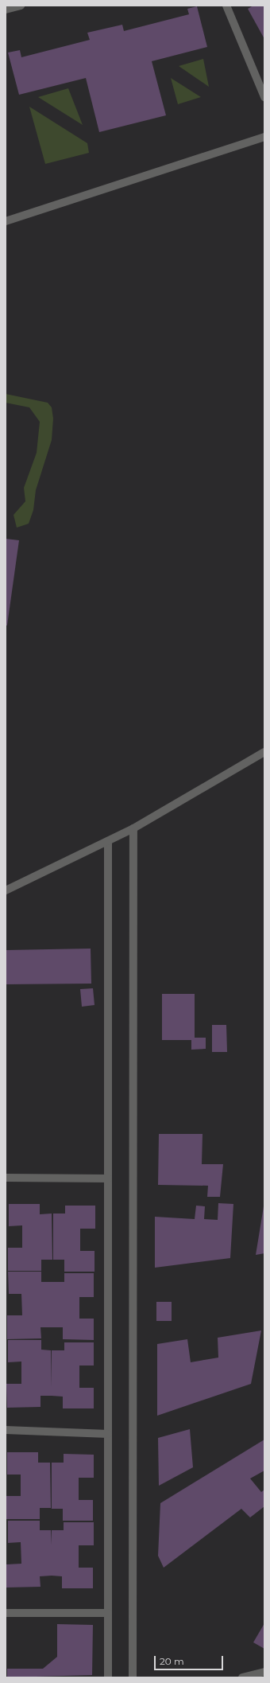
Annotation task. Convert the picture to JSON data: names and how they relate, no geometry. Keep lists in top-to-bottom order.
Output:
{
  "scale_bar": "20 m"
}
